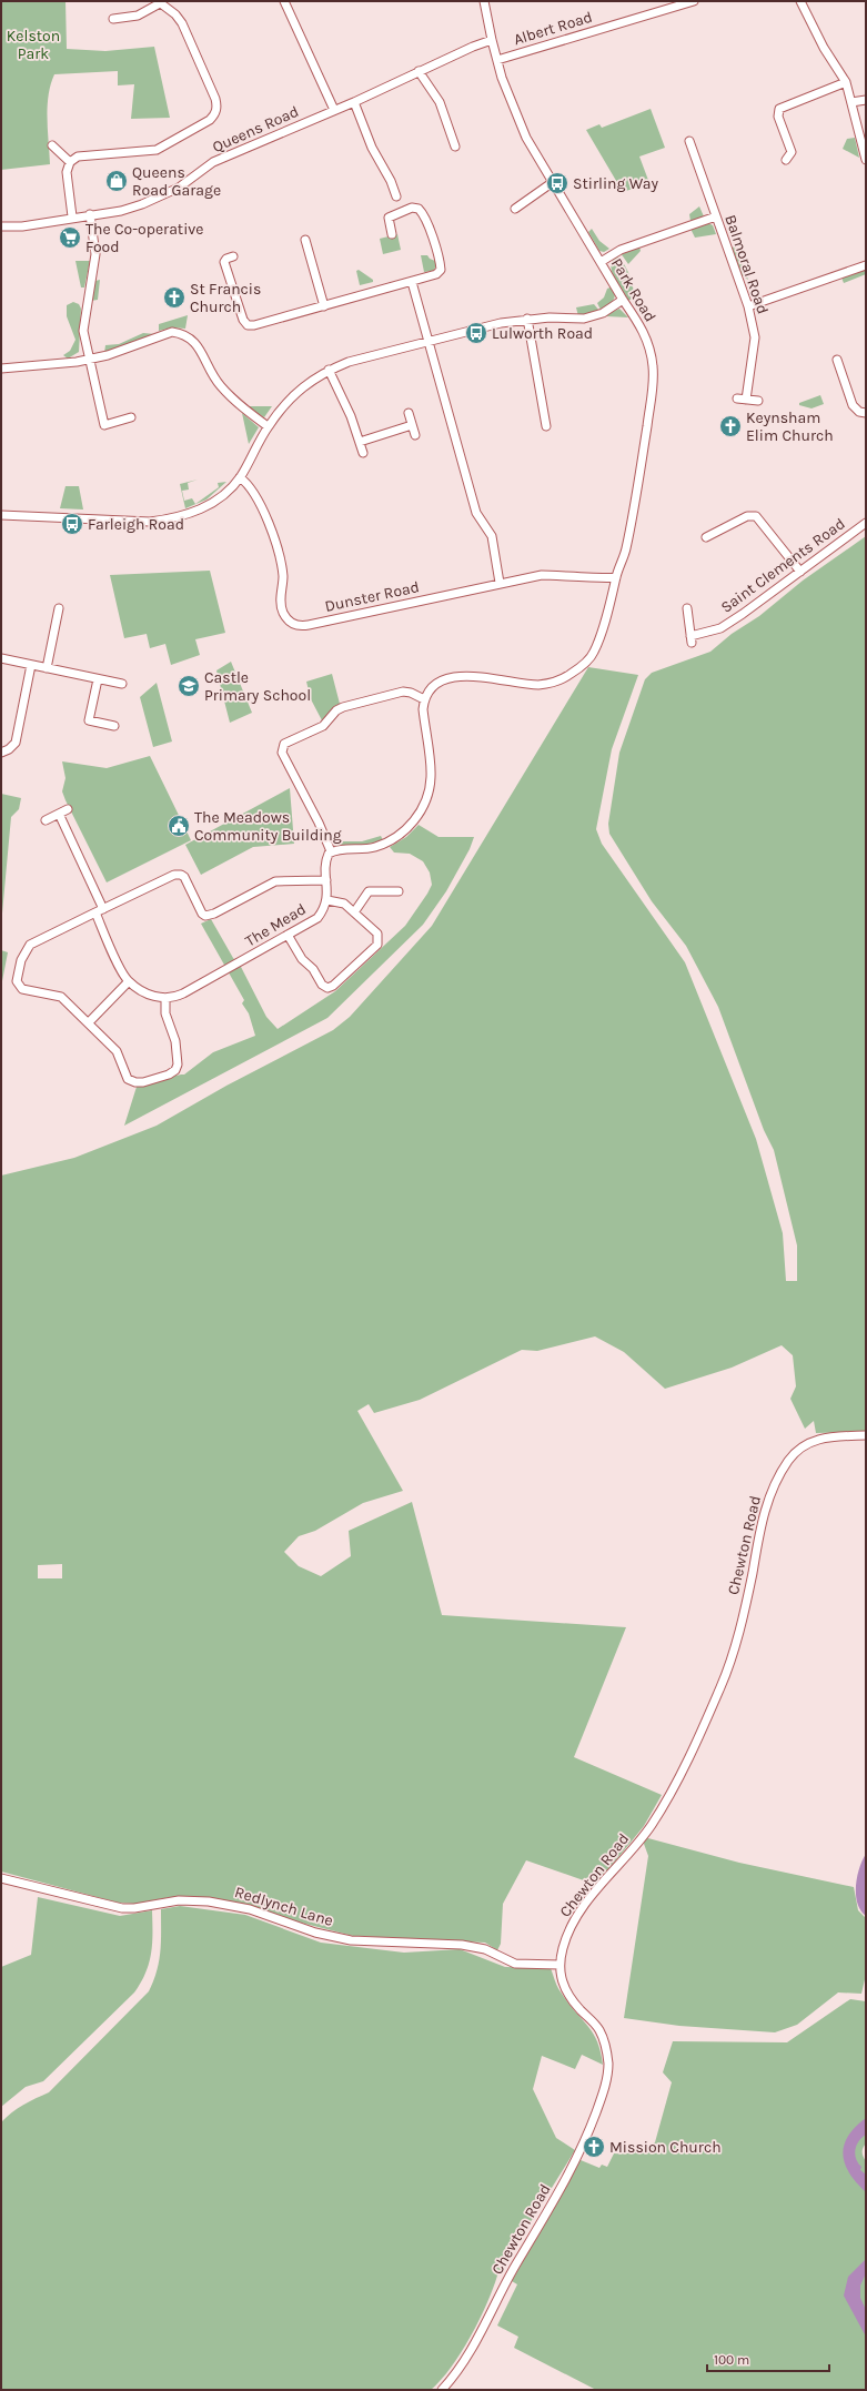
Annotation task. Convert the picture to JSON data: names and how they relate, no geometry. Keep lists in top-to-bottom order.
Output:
{
  "streets": {
    "street": [
      "Albert Road",
      "Queens Road",
      "Balmoral Road",
      "Park Road",
      "Saint Clements Road",
      "Dunster Road",
      "The Mead",
      "Chewton Road",
      "Redlynch Lane"
    ]
  },
  "crossings": [
    ["Albert Road", "Park Road"],
    ["Queens Road", "Park Road"],
    ["Park Road", "Dunster Road"],
    ["Park Road", "The Mead"],
    ["Chewton Road", "Redlynch Lane"]
  ],
  "parks": ["Kelston Park"],
  "places": {
    "shop": ["Queens Road Garage"],
    "bus stop": ["Stirling Way", "Lulworth Road", "Farleigh Road"],
    "supermarket": ["The Co-operative Food"],
    "church": ["St Francis Church", "Keynsham Elim Church", "Mission Church"],
    "school or university": ["Castle Primary School"],
    "public building": ["The Meadows Community Building"]
  },
  "scale_bar": "100 m"
}
